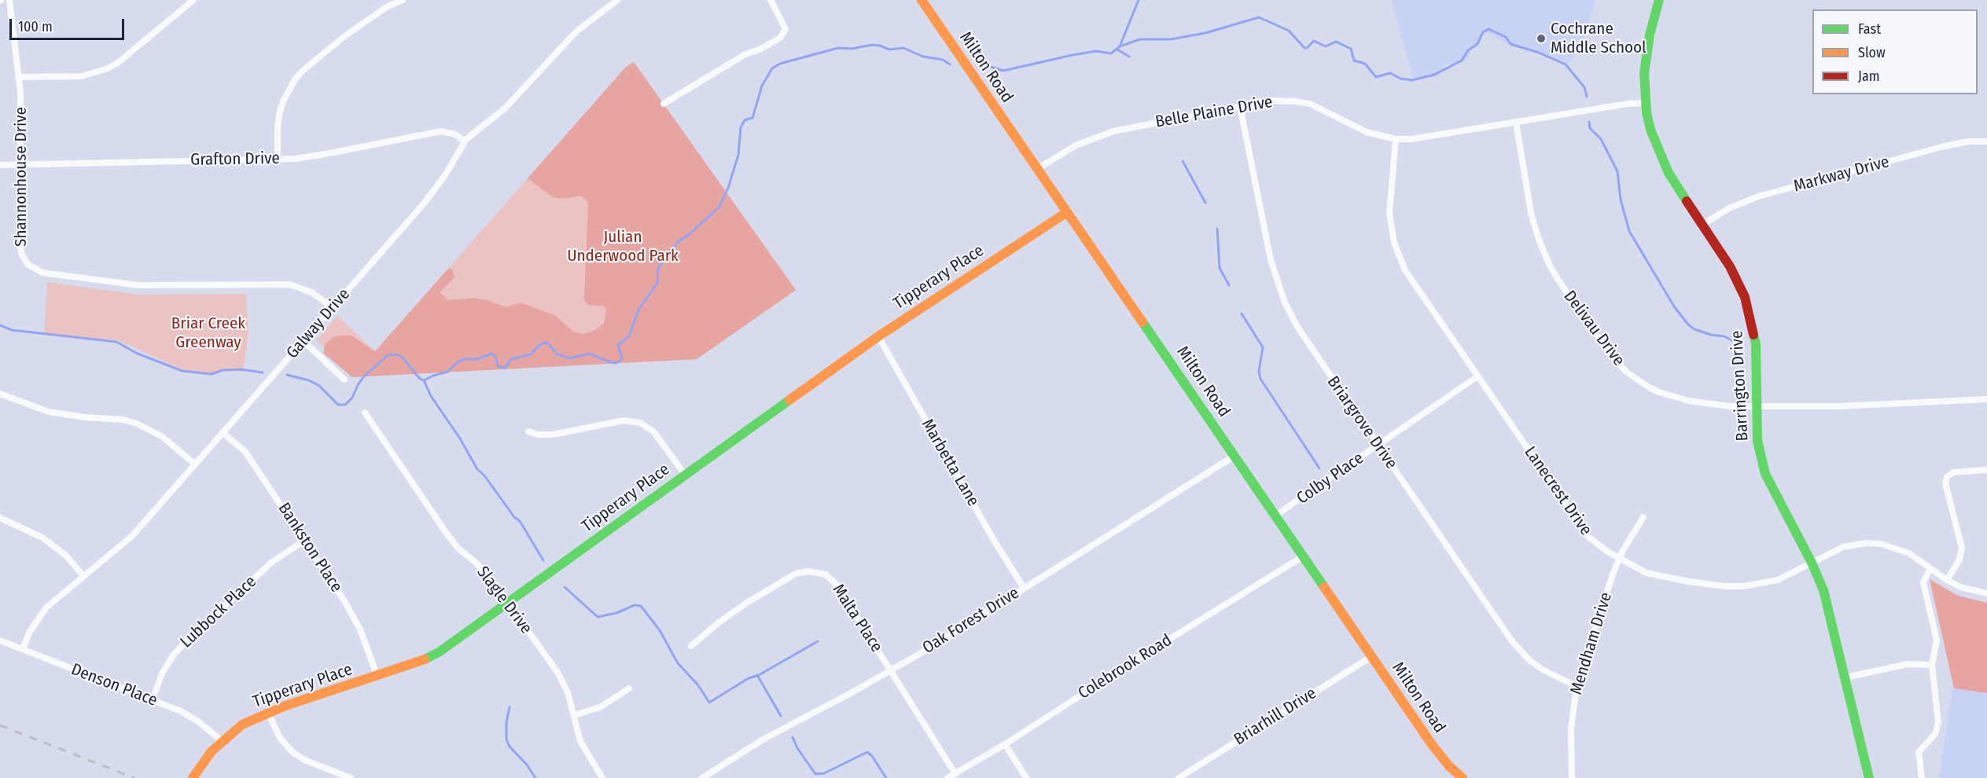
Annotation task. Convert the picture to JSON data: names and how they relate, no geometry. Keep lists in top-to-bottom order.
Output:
{
  "streets": {
    "street": [
      "Milton Road",
      "Belle Plaine Drive",
      "Grafton Drive",
      "Markway Drive",
      "Shannonhouse Drive",
      "Tipperary Place",
      "Galway Drive",
      "Delivau Drive",
      "Barrington Drive",
      "Briargrove Drive",
      "Marbetta Lane",
      "Colby Place",
      "Lanecrest Drive",
      "Bankston Place",
      "Slagle Drive",
      "Lubbock Place",
      "Malta Place",
      "Oak Forest Drive",
      "Mendham Drive",
      "Colebrook Road",
      "Denson Place",
      "Briarhill Drive"
    ]
  },
  "crossings": [
    ["Milton Road", "Belle Plaine Drive"],
    ["Milton Road", "Tipperary Place"],
    ["Milton Road", "Colby Place"],
    ["Milton Road", "Oak Forest Drive"],
    ["Milton Road", "Colebrook Road"],
    ["Milton Road", "Briarhill Drive"],
    ["Belle Plaine Drive", "Delivau Drive"],
    ["Belle Plaine Drive", "Barrington Drive"],
    ["Belle Plaine Drive", "Briargrove Drive"],
    ["Belle Plaine Drive", "Lanecrest Drive"],
    ["Grafton Drive", "Shannonhouse Drive"],
    ["Grafton Drive", "Galway Drive"],
    ["Markway Drive", "Barrington Drive"],
    ["Shannonhouse Drive", "Galway Drive"],
    ["Tipperary Place", "Marbetta Lane"],
    ["Tipperary Place", "Bankston Place"],
    ["Tipperary Place", "Slagle Drive"],
    ["Tipperary Place", "Denson Place"],
    ["Galway Drive", "Bankston Place"],
    ["Galway Drive", "Denson Place"],
    ["Delivau Drive", "Barrington Drive"],
    ["Barrington Drive", "Lanecrest Drive"],
    ["Briargrove Drive", "Colby Place"],
    ["Briargrove Drive", "Mendham Drive"],
    ["Marbetta Lane", "Oak Forest Drive"],
    ["Colby Place", "Lanecrest Drive"],
    ["Lanecrest Drive", "Mendham Drive"],
    ["Bankston Place", "Lubbock Place"],
    ["Lubbock Place", "Denson Place"],
    ["Malta Place", "Oak Forest Drive"],
    ["Malta Place", "Colebrook Road"]
  ],
  "parks": ["Julian Underwood Park", "Briar Creek Greenway"],
  "places": ["Cochrane Middle School"],
  "legend": ["Fast", "Slow", "Jam"],
  "scale_bar": "100 m"
}
